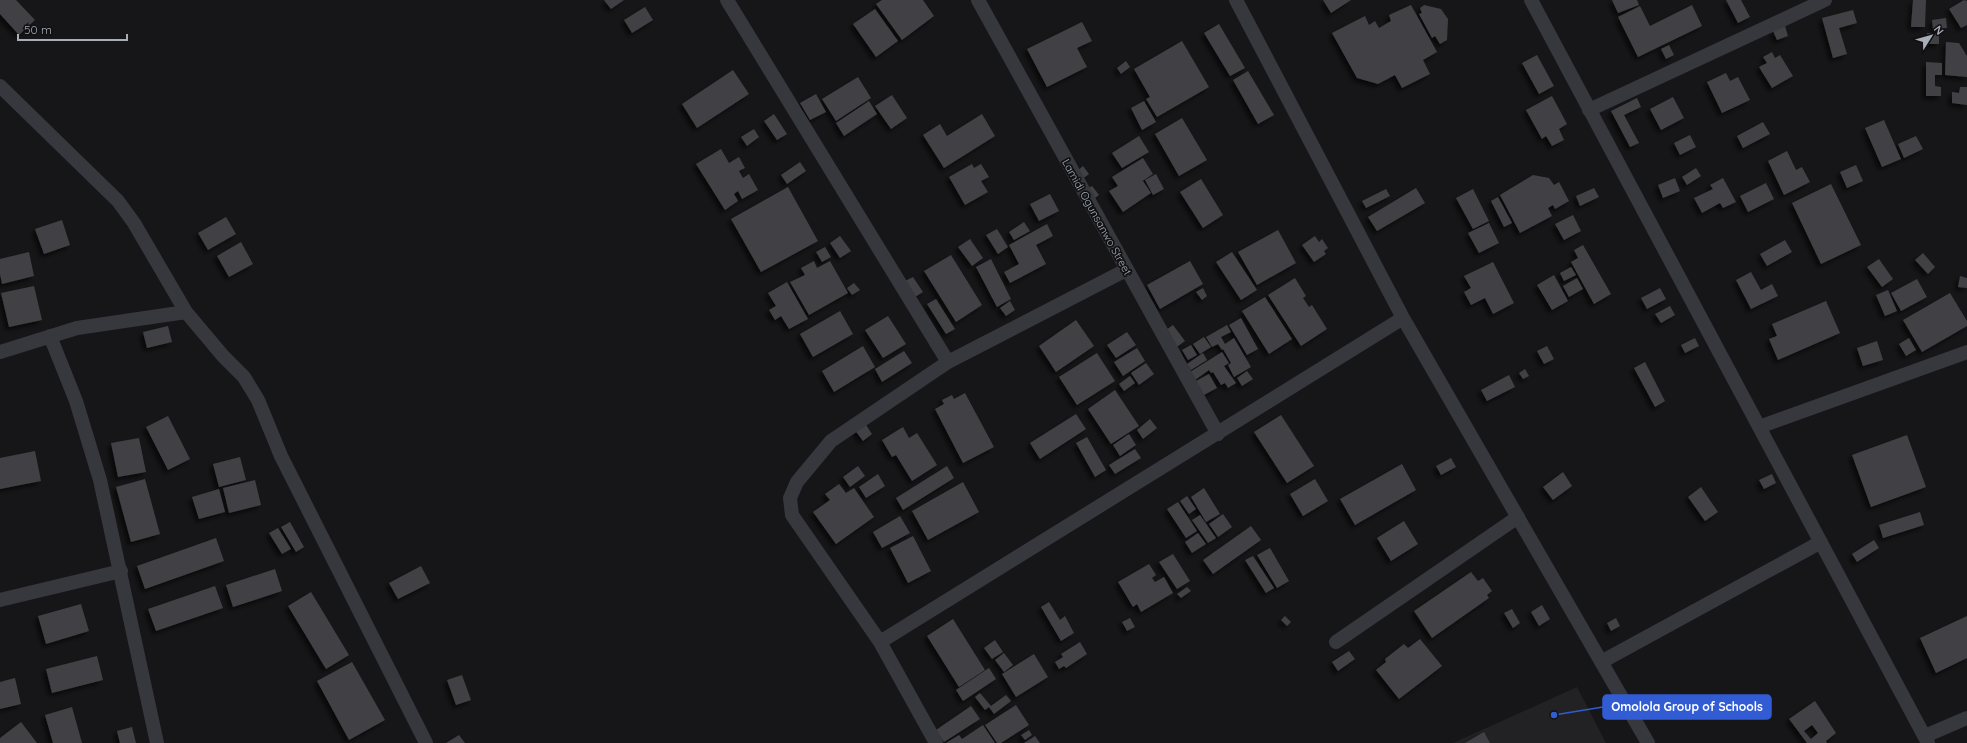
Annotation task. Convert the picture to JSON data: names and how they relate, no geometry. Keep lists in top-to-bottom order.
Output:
{
  "streets": {
    "street": ["Lamidi Ogunsanwo Street"]
  },
  "places": ["Omolola Group of Schools"],
  "scale_bar": "50 m",
  "north": "top right"
}
